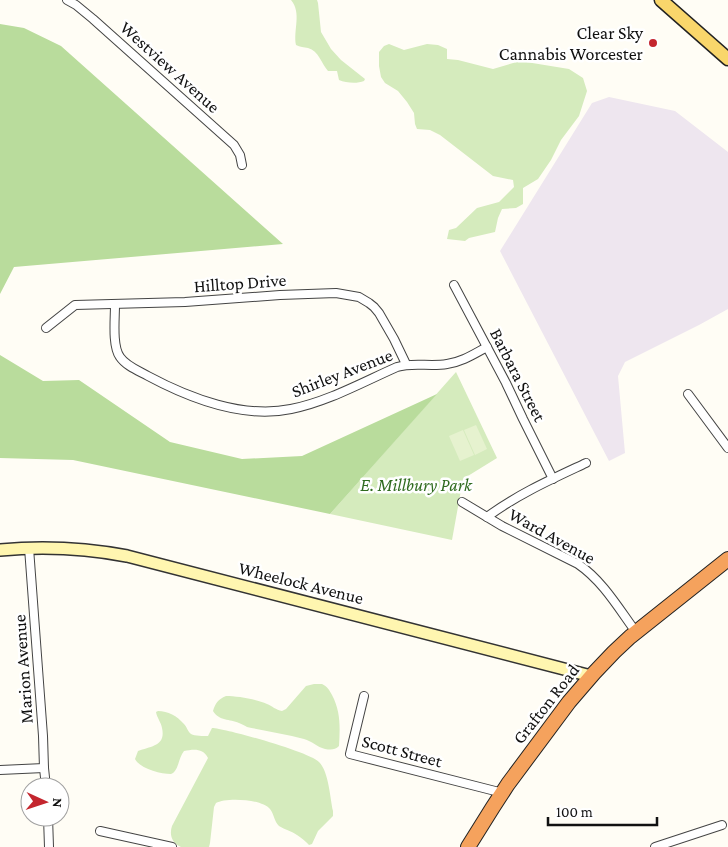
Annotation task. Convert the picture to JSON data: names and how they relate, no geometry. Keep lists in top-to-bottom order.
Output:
{
  "streets": {
    "highway": ["Grafton Road"],
    "street": [
      "Westview Avenue",
      "Hilltop Drive",
      "Shirley Avenue",
      "Barbara Street",
      "Ward Avenue",
      "Wheelock Avenue",
      "Marion Avenue",
      "Scott Street"
    ]
  },
  "crossings": [
    ["Hilltop Drive", "Shirley Avenue"],
    ["Shirley Avenue", "Barbara Street"],
    ["Ward Avenue", "Grafton Road"],
    ["Wheelock Avenue", "Marion Avenue"],
    ["Wheelock Avenue", "Grafton Road"],
    ["Grafton Road", "Scott Street"]
  ],
  "parks": ["E. Millbury Park"],
  "places": ["Clear Sky Cannabis Worcester"],
  "scale_bar": "100 m",
  "north": "right"
}
